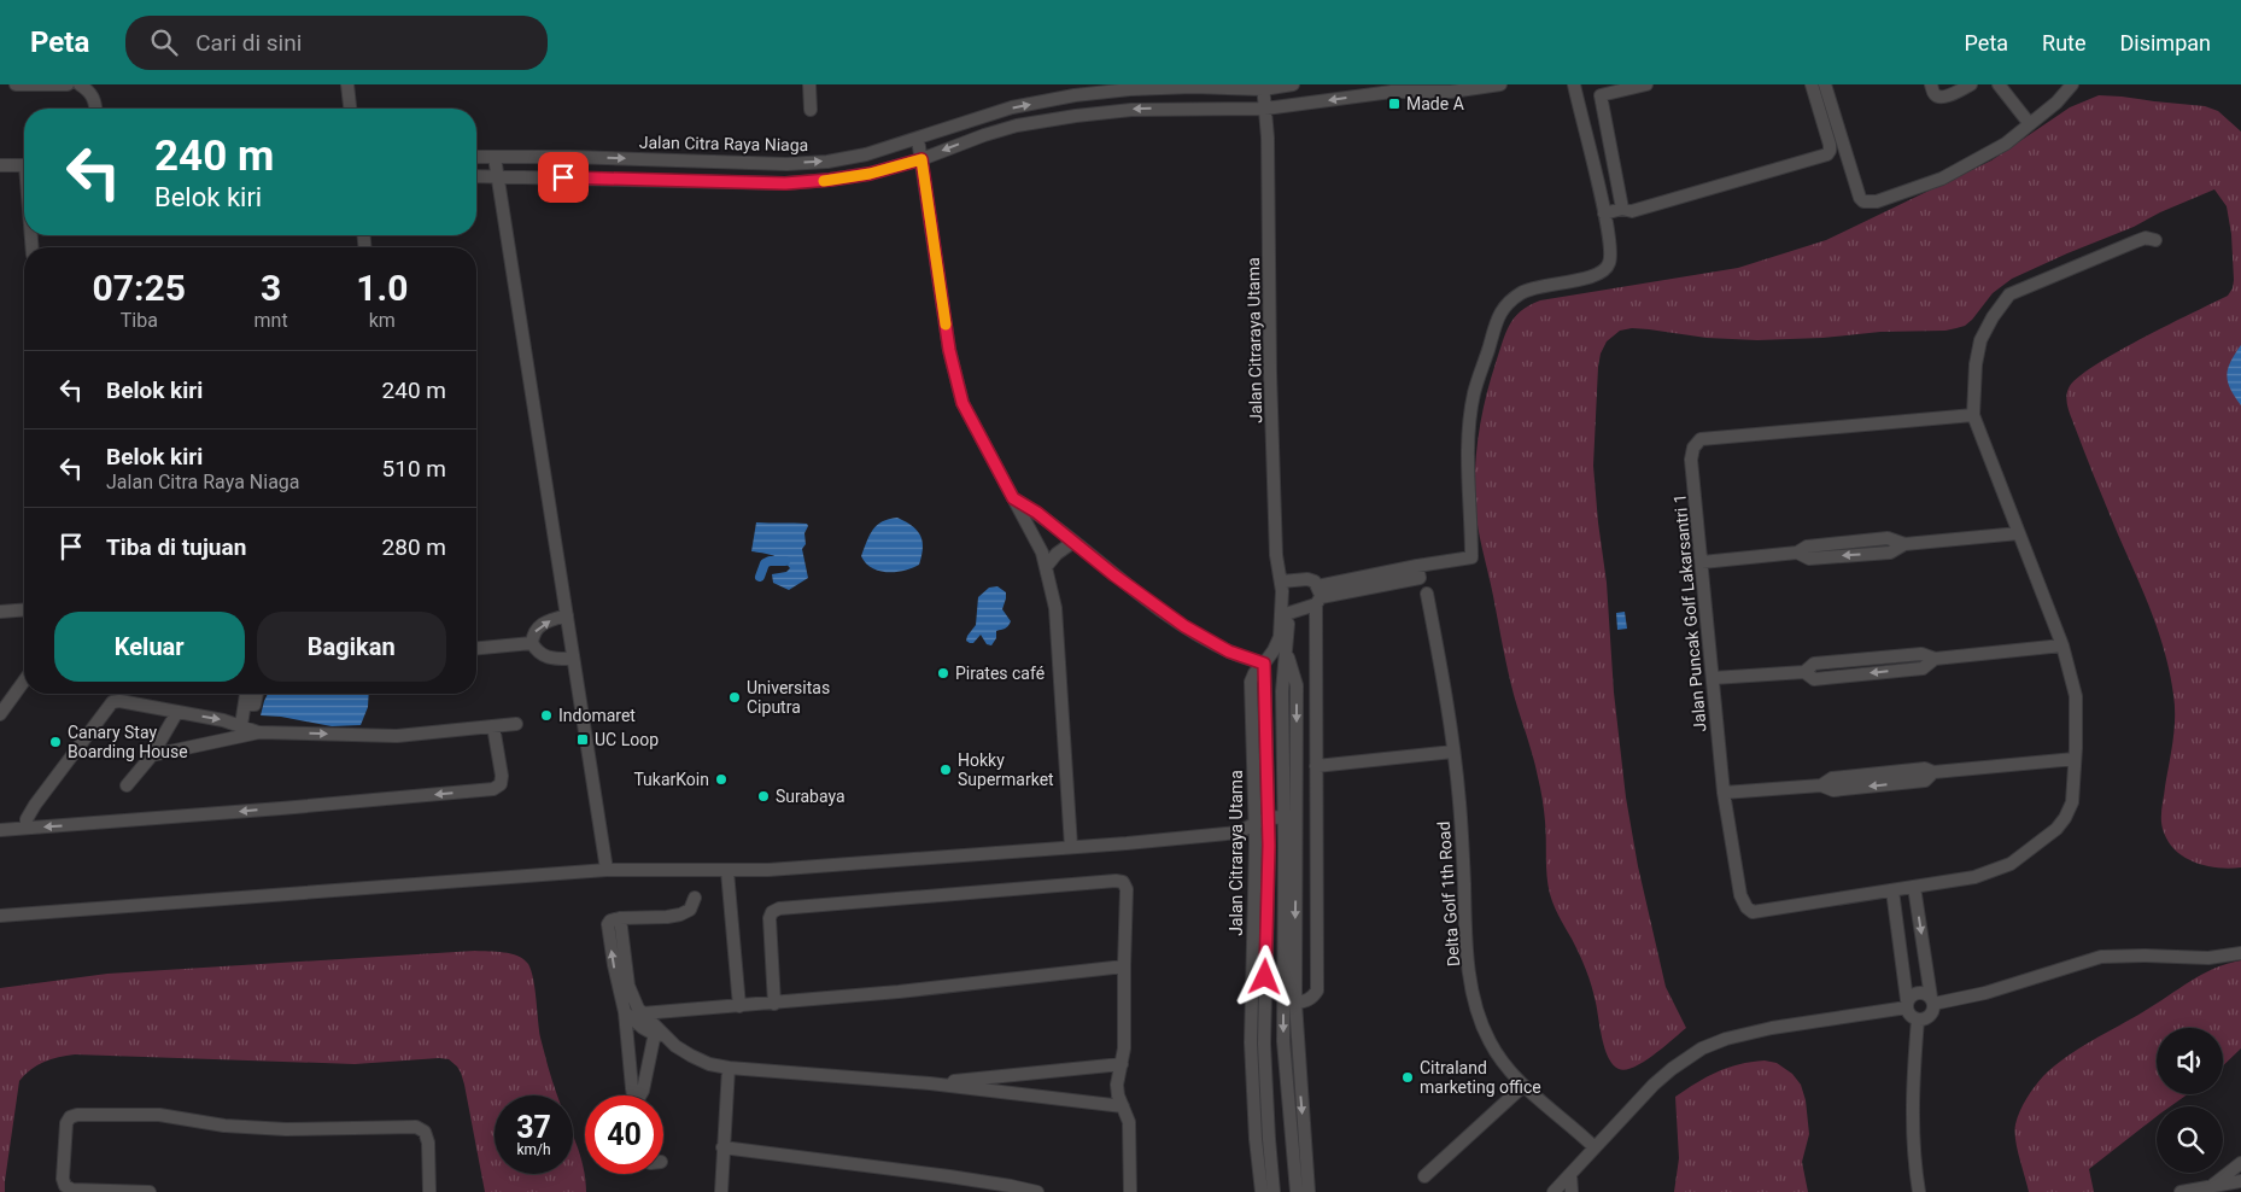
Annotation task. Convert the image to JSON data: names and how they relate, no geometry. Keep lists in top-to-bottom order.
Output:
{
  "streets": {
    "street": [
      "Jalan Citra Raya Niaga",
      "Jalan Citraraya Utama",
      "Jalan Puncak Golf Lakarsantri 1",
      "Delta Golf 1th Road"
    ]
  },
  "crossings": [
    ["Jalan Citra Raya Niaga", "Jalan Citraraya Utama"]
  ],
  "places": {
    "transit": ["Made A", "UC Loop"],
    "other": [
      "Pirates café",
      "Universitas Ciputra",
      "Indomaret",
      "Canary Stay Boarding House",
      "Hokky Supermarket",
      "TukarKoin",
      "Surabaya",
      "Citraland marketing office"
    ]
  },
  "page": {
    "header": "Peta",
    "search": "Cari di sini",
    "nav": ["Peta", "Rute", "Disimpan"],
    "turn": ["240 m", "Belok kiri"],
    "eta": [
      "07:25",
      "Tiba",
      "3",
      "mnt",
      "1.0",
      "km"
    ],
    "list": [
      {
        "name": "Belok kiri",
        "value": "240 m"
      },
      {
        "name": "Belok kiri",
        "note": "Jalan Citra Raya Niaga",
        "value": "510 m"
      },
      {
        "name": "Tiba di tujuan",
        "value": "280 m"
      }
    ],
    "buttons": ["Keluar", "Bagikan"],
    "speed": "37 km/h",
    "limit": "40"
  }
}
